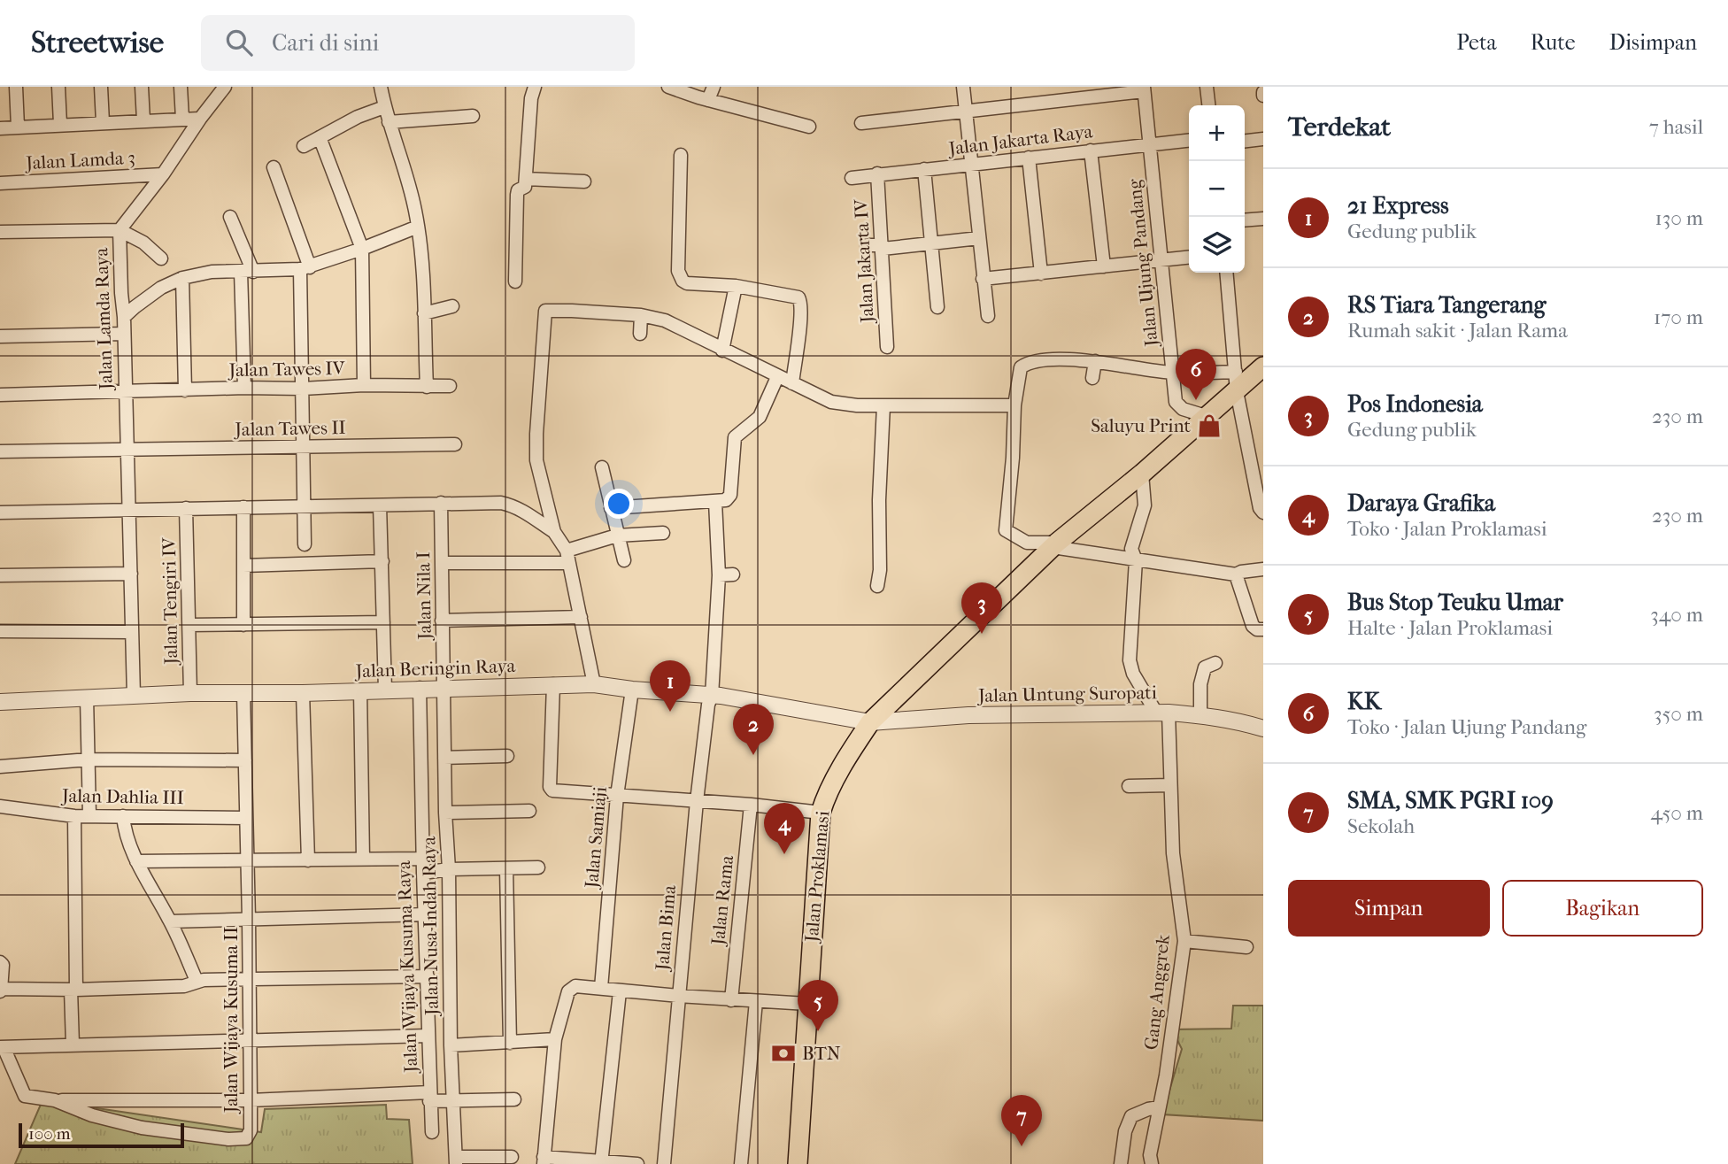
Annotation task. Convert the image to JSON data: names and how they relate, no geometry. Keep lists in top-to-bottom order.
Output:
{
  "streets": {
    "main road": ["Jalan Proklamasi"],
    "street": [
      "Jalan Jakarta Raya",
      "Jalan Lamda 3",
      "Jalan Jakarta IV",
      "Jalan Ujung Pandang",
      "Jalan Lamda Raya",
      "Jalan Tawes IV",
      "Jalan Tawes II",
      "Jalan Nila I",
      "Jalan Tengiri IV",
      "Jalan Beringin Raya",
      "Jalan Untung Suropati",
      "Jalan Dahlia III",
      "Jalan Samiaji",
      "Jalan Rama",
      "Jalan Nusa Indah Raya",
      "Jalan Bima",
      "Jalan Wijaya Kusuma Raya",
      "Gang Anggrek",
      "Jalan Wijaya Kusuma II"
    ]
  },
  "crossings": [
    ["Jalan Jakarta Raya", "Jalan Jakarta IV"],
    ["Jalan Jakarta Raya", "Jalan Ujung Pandang"],
    ["Jalan Lamda 3", "Jalan Lamda Raya"],
    ["Jalan Ujung Pandang", "Jalan Proklamasi"],
    ["Jalan Lamda Raya", "Jalan Tawes IV"],
    ["Jalan Lamda Raya", "Jalan Tawes II"],
    ["Jalan Lamda Raya", "Jalan Beringin Raya"],
    ["Jalan Nila I", "Jalan Beringin Raya"],
    ["Jalan Nila I", "Jalan Nusa Indah Raya"],
    ["Jalan Tengiri IV", "Jalan Beringin Raya"],
    ["Jalan Beringin Raya", "Jalan Untung Suropati"],
    ["Jalan Beringin Raya", "Jalan Samiaji"],
    ["Jalan Beringin Raya", "Jalan Proklamasi"],
    ["Jalan Beringin Raya", "Jalan Nusa Indah Raya"],
    ["Jalan Beringin Raya", "Jalan Bima"],
    ["Jalan Beringin Raya", "Jalan Wijaya Kusuma Raya"],
    ["Jalan Beringin Raya", "Jalan Wijaya Kusuma II"],
    ["Jalan Untung Suropati", "Jalan Proklamasi"],
    ["Jalan Untung Suropati", "Gang Anggrek"],
    ["Jalan Dahlia III", "Jalan Wijaya Kusuma II"],
    ["Jalan Nusa Indah Raya", "Jalan Wijaya Kusuma Raya"]
  ],
  "places": {
    "shop": ["Saluyu Print"],
    "bank": ["BTN"]
  },
  "scale_bar": "100 m",
  "page": {
    "header": "Streetwise",
    "search": "Cari di sini",
    "nav": ["Peta", "Rute", "Disimpan"],
    "heading": ["Terdekat", "7 hasil"],
    "map_buttons": ["+", "−"],
    "list": [
      {
        "mark": "1",
        "name": "21 Express",
        "note": "Gedung publik",
        "value": "130 m"
      },
      {
        "mark": "2",
        "name": "RS Tiara Tangerang",
        "note": "Rumah sakit · Jalan Rama",
        "value": "170 m"
      },
      {
        "mark": "3",
        "name": "Pos Indonesia",
        "note": "Gedung publik",
        "value": "230 m"
      },
      {
        "mark": "4",
        "name": "Daraya Grafika",
        "note": "Toko · Jalan Proklamasi",
        "value": "230 m"
      },
      {
        "mark": "5",
        "name": "Bus Stop Teuku Umar",
        "note": "Halte · Jalan Proklamasi",
        "value": "340 m"
      },
      {
        "mark": "6",
        "name": "KK",
        "note": "Toko · Jalan Ujung Pandang",
        "value": "350 m"
      },
      {
        "mark": "7",
        "name": "SMA, SMK PGRI 109",
        "note": "Sekolah",
        "value": "450 m"
      }
    ],
    "pins": [
      "6",
      "3",
      "1",
      "2",
      "4",
      "5",
      "7"
    ],
    "buttons": ["Simpan", "Bagikan"],
    "scale": "100 m"
  }
}
